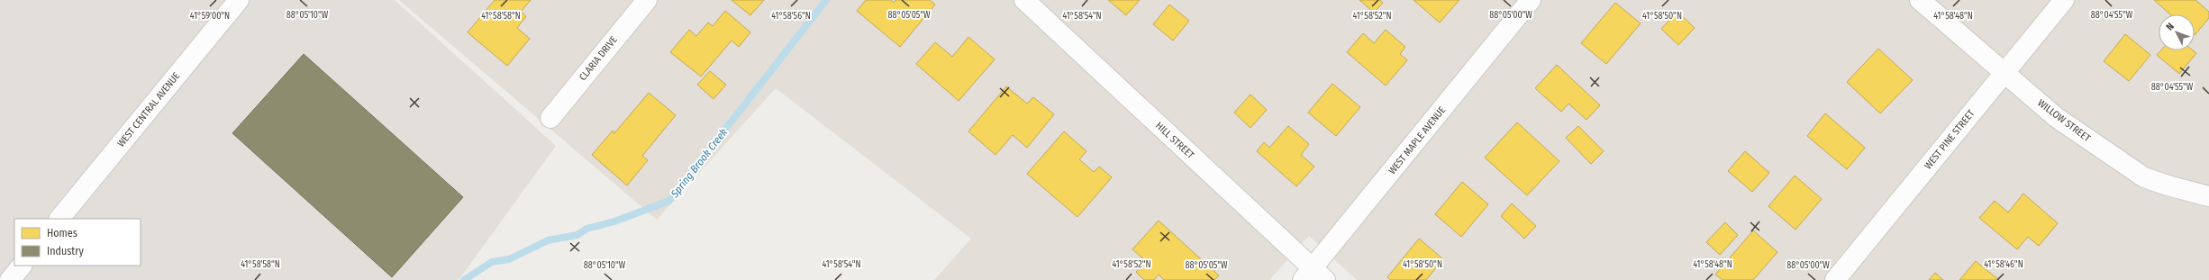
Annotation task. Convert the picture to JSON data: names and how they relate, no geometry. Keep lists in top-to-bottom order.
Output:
{
  "streets": {
    "street": [
      "CLARIA DRIVE",
      "WEST CENTRAL AVENUE",
      "WILLOW STREET",
      "WEST PINE STREET",
      "HILL STREET",
      "WEST MAPLE AVENUE"
    ]
  },
  "crossings": [
    ["WILLOW STREET", "WEST PINE STREET"],
    ["HILL STREET", "WEST MAPLE AVENUE"]
  ],
  "water": ["Spring Brook Creek"],
  "legend": ["Homes", "Industry"],
  "north": "top left",
  "coordinates": [
    "88°04'55\"W",
    "88°05'10\"W",
    "88°05'05\"W",
    "88°05'00\"W",
    "41°59'00\"N",
    "41°58'58\"N",
    "41°58'56\"N",
    "41°58'54\"N",
    "41°58'52\"N",
    "41°58'50\"N",
    "41°58'48\"N",
    "41°58'46\"N"
  ]
}
